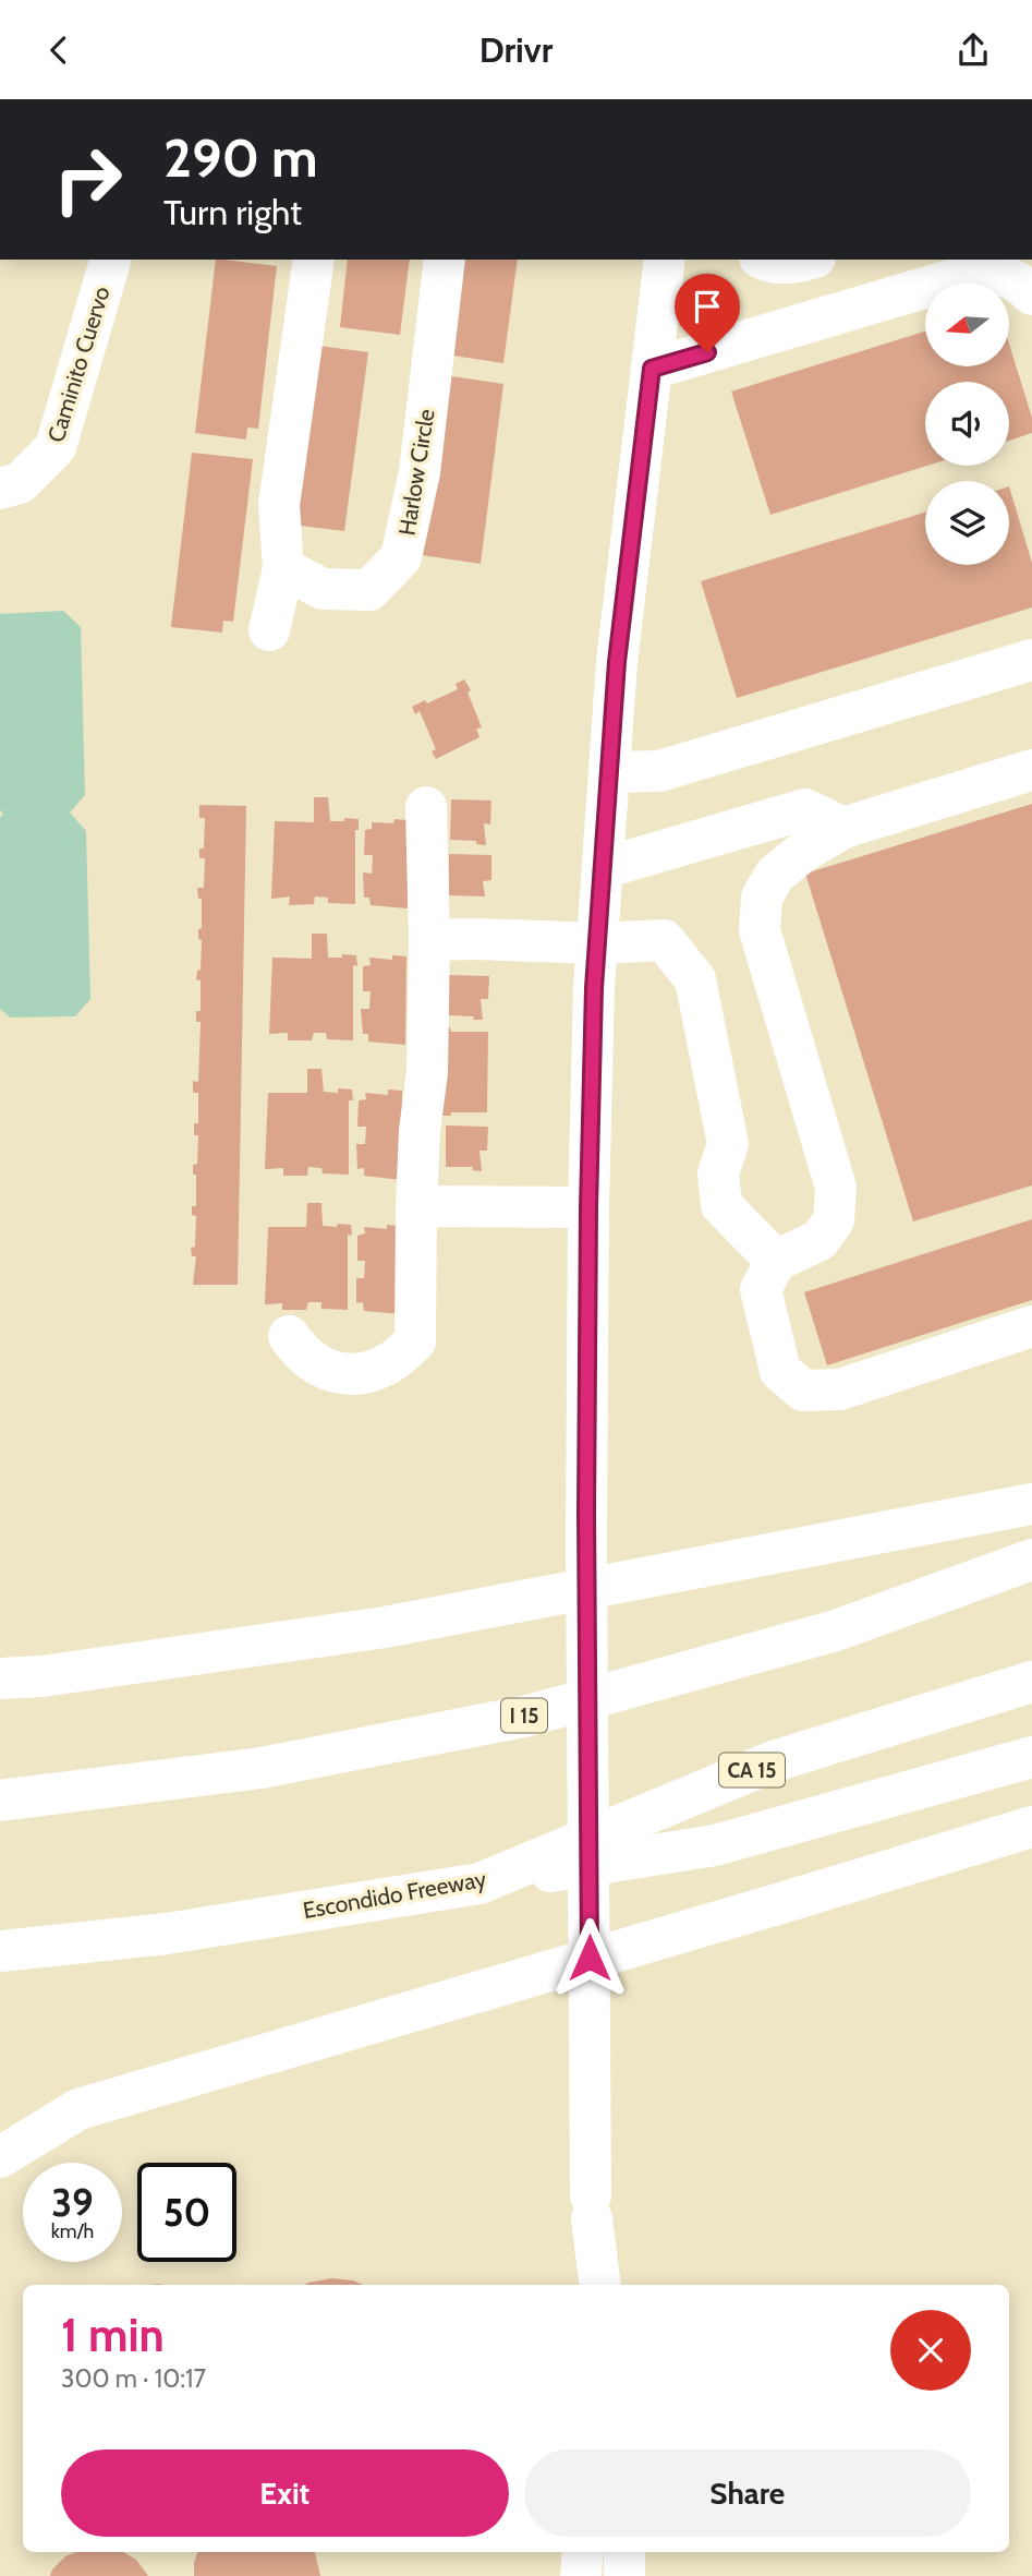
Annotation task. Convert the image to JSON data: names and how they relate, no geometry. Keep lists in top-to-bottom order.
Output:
{
  "streets": {
    "main road": [
      "Caminito Cuervo",
      "Harlow Circle",
      "I 15",
      "CA 15",
      "Escondido Freeway"
    ]
  },
  "north": "left",
  "page": {
    "header": "Drivr",
    "turn": ["290 m", "Turn right"],
    "speed": "39 km/h",
    "limit": "50",
    "heading": ["1 min", "300 m · 10:17"],
    "buttons": ["Exit", "Share"]
  }
}
